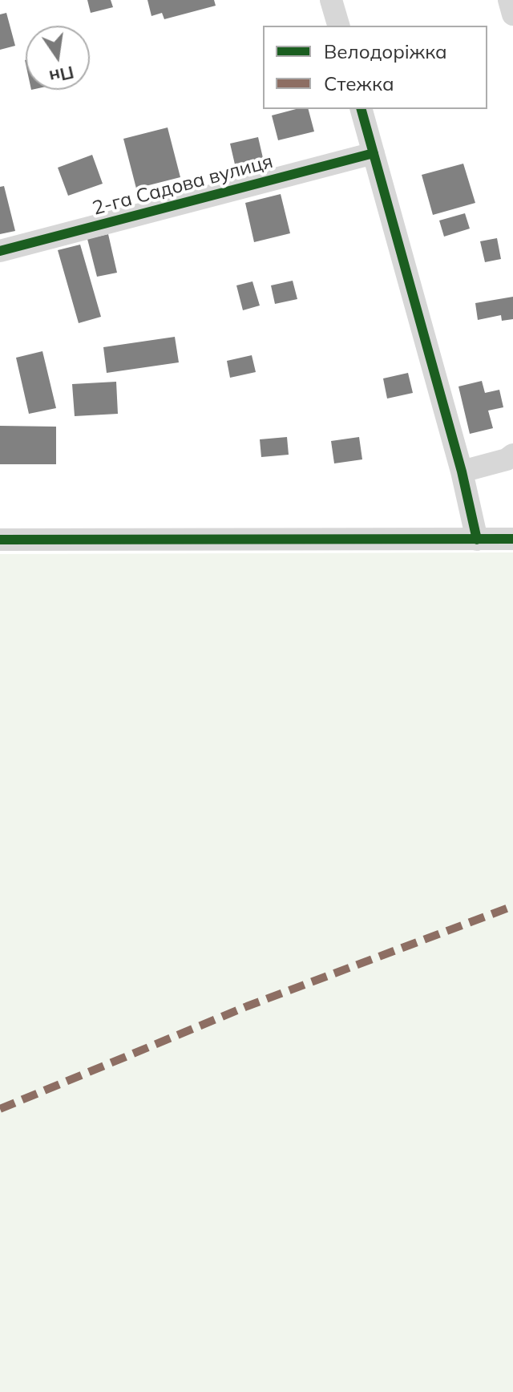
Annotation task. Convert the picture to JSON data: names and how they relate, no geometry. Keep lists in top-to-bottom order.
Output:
{
  "streets": {
    "street": ["2-га Садова вулиця"]
  },
  "legend": ["Велодоріжка", "Стежка"],
  "north": "bottom"
}
